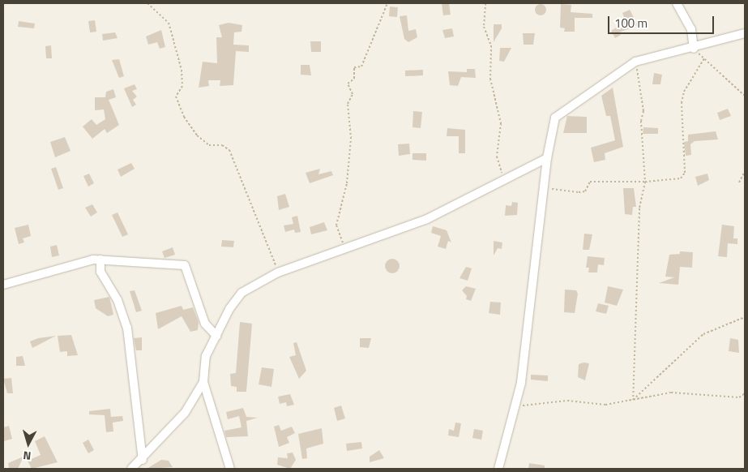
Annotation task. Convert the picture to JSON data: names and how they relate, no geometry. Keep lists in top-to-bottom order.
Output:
{
  "scale_bar": "100 m",
  "north": "bottom"
}
